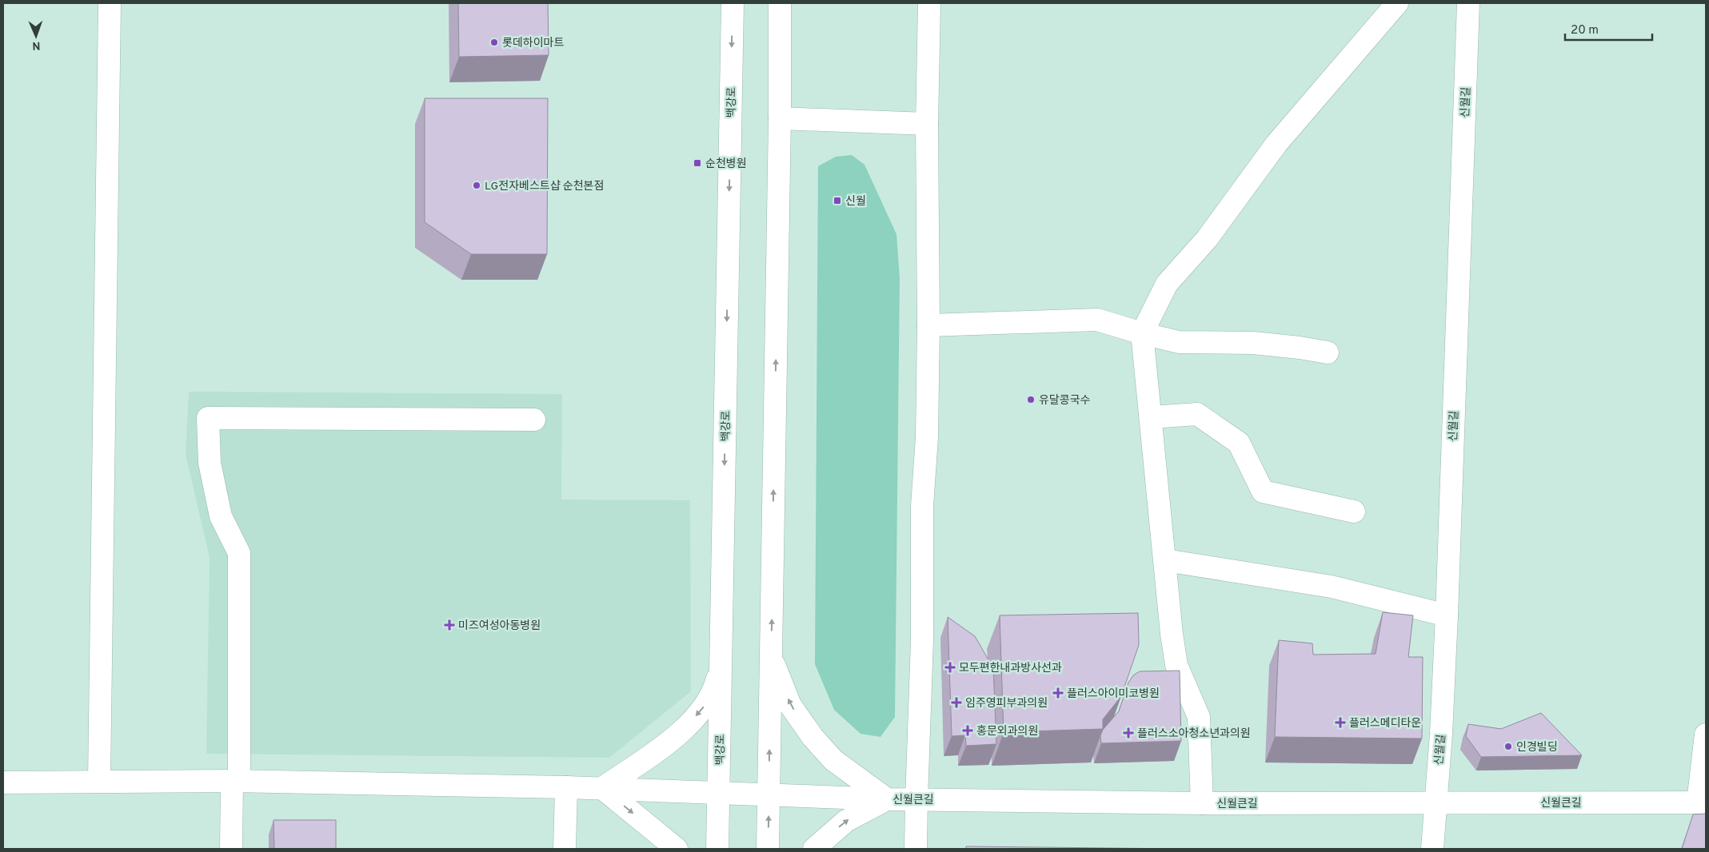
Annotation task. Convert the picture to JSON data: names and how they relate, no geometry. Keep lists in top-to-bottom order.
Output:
{
  "streets": {
    "street": ["백강로", "신월길", "신월큰길"]
  },
  "crossings": [
    ["백강로", "신월큰길"],
    ["신월길", "신월큰길"]
  ],
  "places": {
    "other": [
      "롯데하이마트",
      "LG전자베스트샵 순천본점",
      "유달콩국수",
      "인경빌딩"
    ],
    "transit": ["순천병원", "신월"],
    "health": [
      "미즈여성아동병원",
      "모두편한내과방사선과",
      "플러스아이미코병원",
      "임주영피부과의원",
      "플러스메디타운",
      "홍문외과의원",
      "플러스소아청소년과의원"
    ]
  },
  "scale_bar": "20 m",
  "north": "bottom"
}
